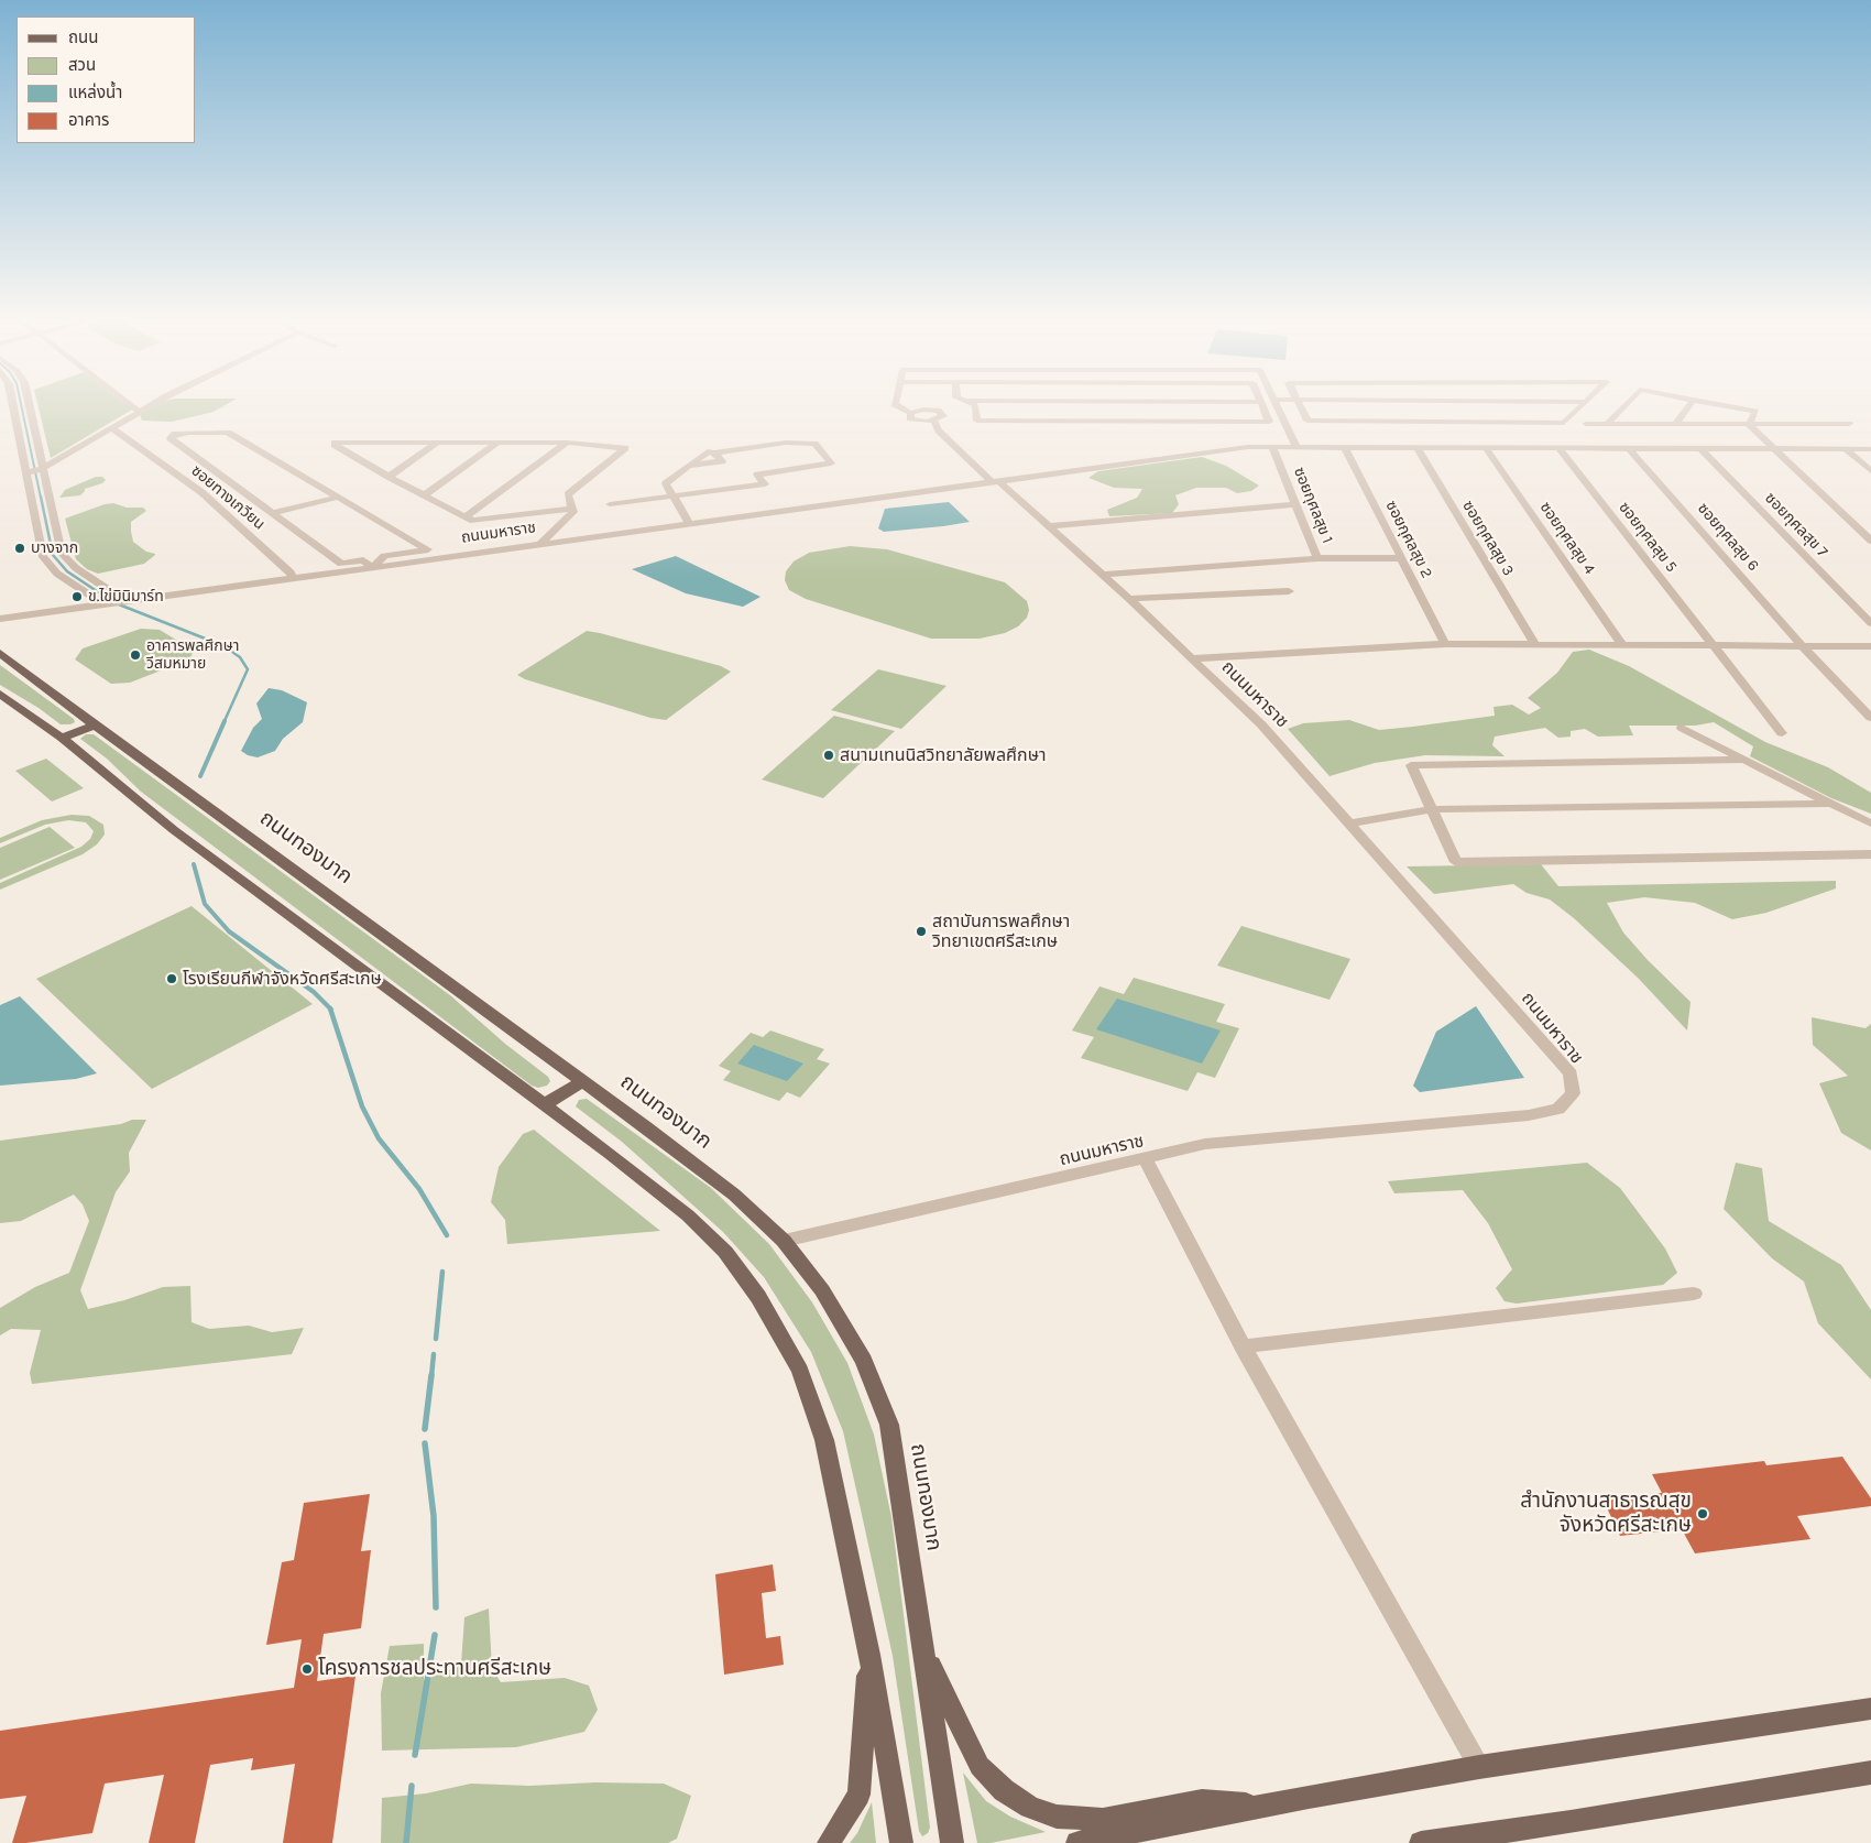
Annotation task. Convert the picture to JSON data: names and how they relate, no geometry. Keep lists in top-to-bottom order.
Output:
{
  "streets": {
    "main road": ["ถนนทองมาก"],
    "street": [
      "ซอยทางเกวียน",
      "ซอยกุศลสุข 1",
      "ซอยกุศลสุข 7",
      "ถนนมหาราช",
      "ซอยกุศลสุข 5",
      "ซอยกุศลสุข 6",
      "ซอยกุศลสุข 3",
      "ซอยกุศลสุข 4",
      "ซอยกุศลสุข 2"
    ]
  },
  "crossings": [
    ["ซอยทางเกวียน", "ถนนมหาราช"],
    ["ซอยกุศลสุข 1", "ถนนมหาราช"],
    ["ซอยกุศลสุข 1", "ซอยกุศลสุข 2"],
    ["ซอยกุศลสุข 7", "ถนนมหาราช"],
    ["ถนนมหาราช", "ซอยกุศลสุข 5"],
    ["ถนนมหาราช", "ซอยกุศลสุข 6"],
    ["ถนนมหาราช", "ซอยกุศลสุข 3"],
    ["ถนนมหาราช", "ซอยกุศลสุข 4"],
    ["ถนนมหาราช", "ซอยกุศลสุข 2"],
    ["ถนนมหาราช", "ถนนทองมาก"]
  ],
  "places": [
    "บางจาก",
    "ข.ไข่มินิมาร์ท",
    "อาคารพลศึกษา วีสมหมาย",
    "สนามเทนนิสวิทยาลัยพลศึกษา",
    "สถาบันการพลศึกษา วิทยาเขตศรีสะเกษ",
    "โรงเรียนกีฬาจังหวัดศรีสะเกษ",
    "สำนักงานสาธารณสุข จังหวัดศรีสะเกษ",
    "โครงการชลประทานศรีสะเกษ"
  ],
  "legend": [
    "ถนน",
    "สวน",
    "แหล่งน้ำ",
    "อาคาร"
  ]
}
